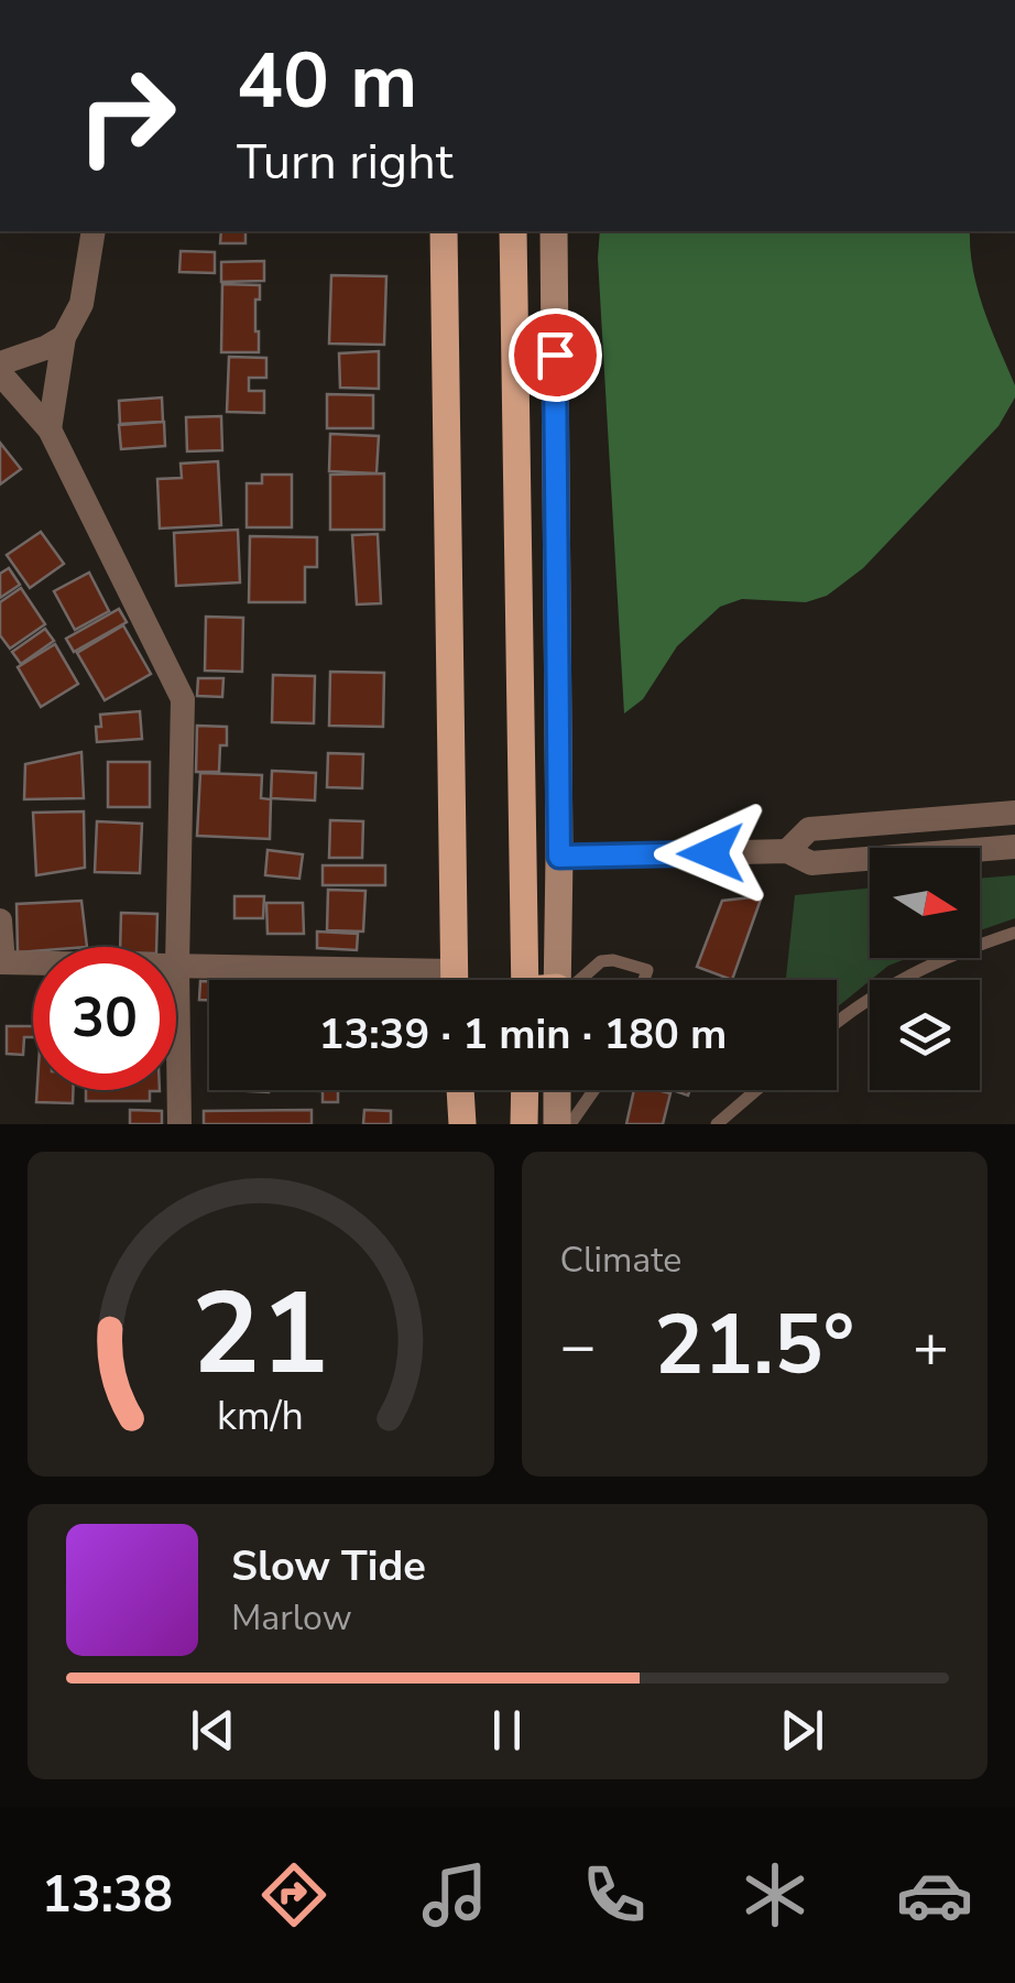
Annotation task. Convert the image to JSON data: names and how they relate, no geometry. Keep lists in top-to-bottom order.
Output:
{
  "north": "right",
  "page": {
    "turn": ["40 m", "Turn right"],
    "limit": "30",
    "trip": "13:39 · 1 min · 180 m",
    "tile": "Climate",
    "heat": ["−", "21.5°", "+"],
    "song": ["Slow Tide", "Marlow"],
    "tabs": "13:38",
    "gauge": ["21", "km/h"]
  }
}
